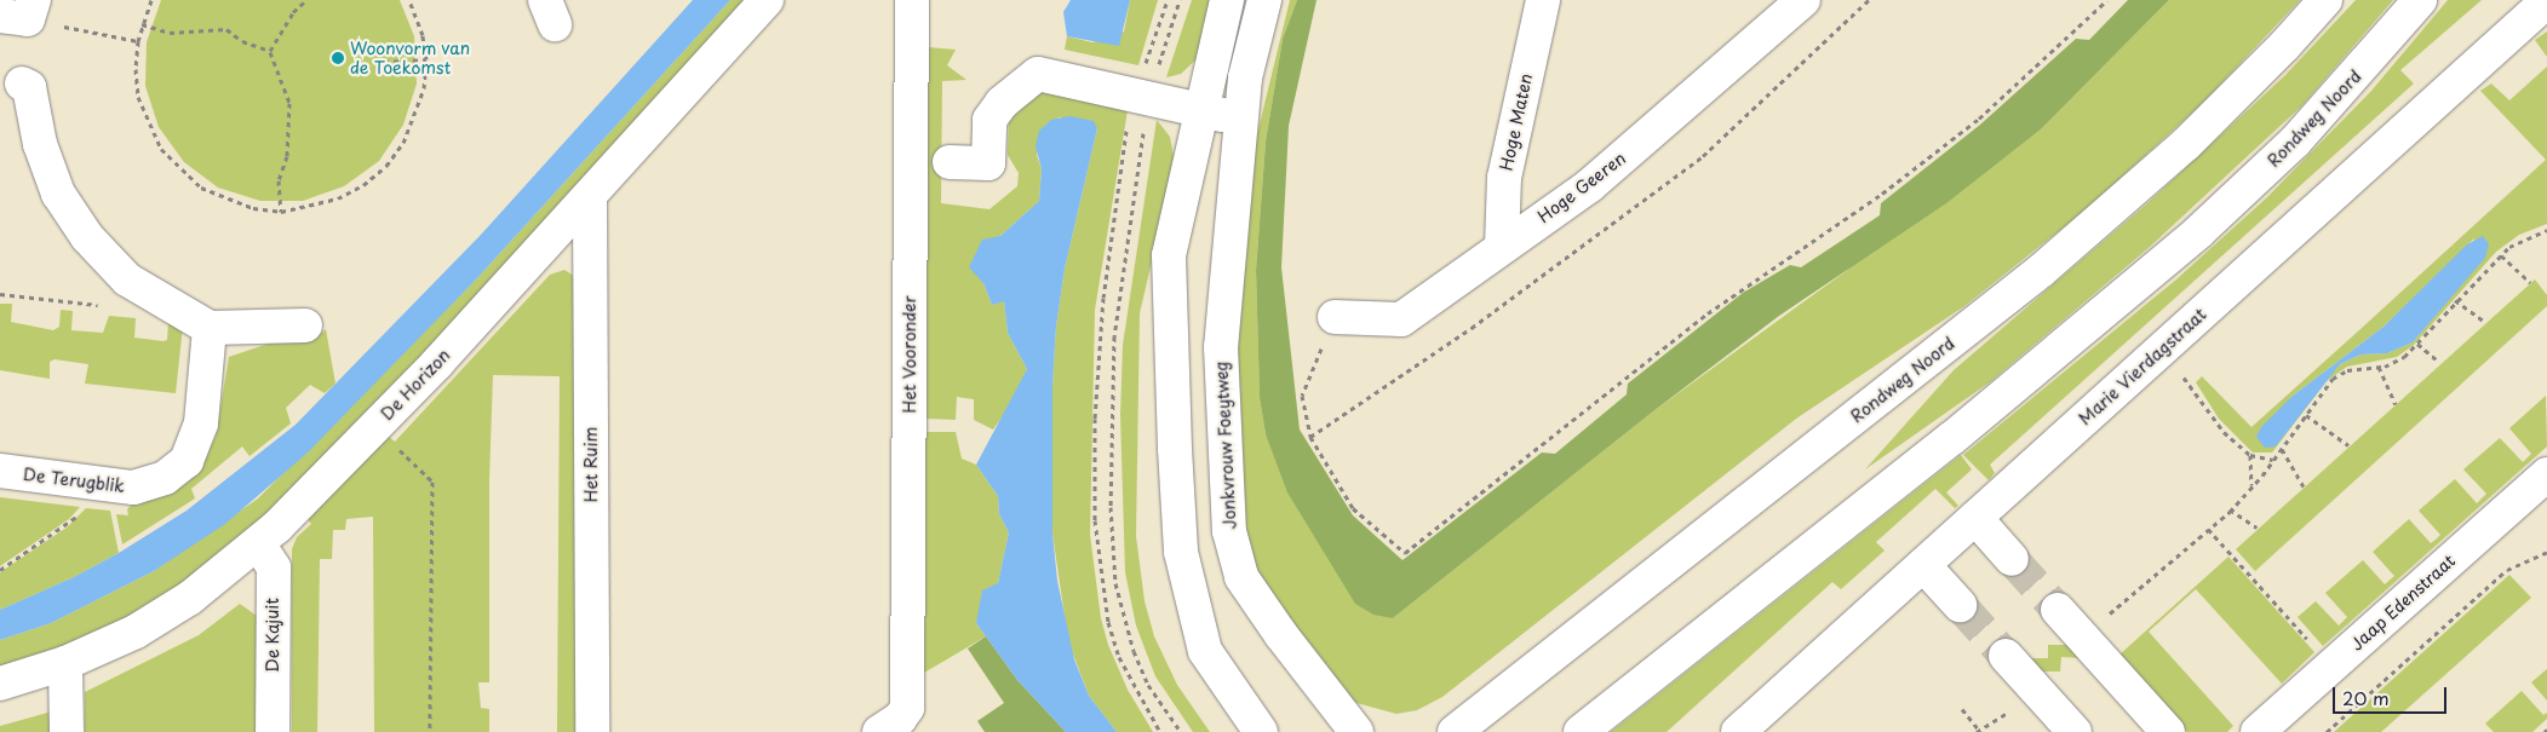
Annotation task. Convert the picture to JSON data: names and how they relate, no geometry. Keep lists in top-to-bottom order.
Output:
{
  "streets": {
    "street": [
      "Rondweg Noord",
      "Hoge Maten",
      "Hoge Geeren",
      "Het Vooronder",
      "Marie Vierdagstraat",
      "De Horizon",
      "Jonkvrouw Foeytweg",
      "Het Ruim",
      "De Terugblik",
      "Jaap Edenstraat",
      "De Kajuit"
    ]
  },
  "crossings": [
    ["Hoge Maten", "Hoge Geeren"],
    ["De Horizon", "Het Ruim"],
    ["De Horizon", "De Kajuit"]
  ],
  "places": ["Woonvorm van de Toekomst"],
  "scale_bar": "20 m"
}
